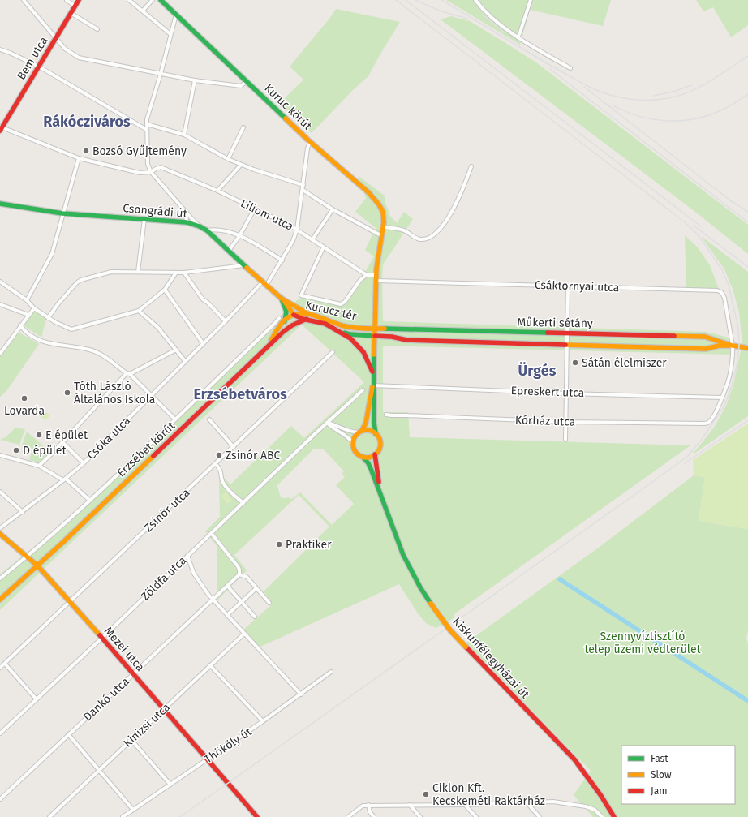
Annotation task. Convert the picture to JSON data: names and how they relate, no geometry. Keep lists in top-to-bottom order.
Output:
{
  "streets": {
    "street": [
      "Bem utca",
      "Kuruc körút",
      "Csongrádi út",
      "Liliom utca",
      "Csáktornyai utca",
      "Kurucz tér",
      "Műkerti sétány",
      "Epreskert utca",
      "Kórház utca",
      "Csóka utca",
      "Erzsébet körút",
      "Zsinór utca",
      "Zöldfa utca",
      "Mezei utca",
      "Kiskunfélegyházai út",
      "Dankó utca",
      "Kinizsi utca",
      "Thököly út"
    ]
  },
  "crossings": [
    ["Bem utca", "Liliom utca"],
    ["Kuruc körút", "Liliom utca"],
    ["Kuruc körút", "Csáktornyai utca"],
    ["Kuruc körút", "Csóka utca"],
    ["Csongrádi út", "Kurucz tér"],
    ["Csongrádi út", "Csóka utca"],
    ["Csongrádi út", "Erzsébet körút"],
    ["Liliom utca", "Csáktornyai utca"],
    ["Liliom utca", "Kurucz tér"],
    ["Liliom utca", "Csóka utca"],
    ["Csáktornyai utca", "Műkerti sétány"],
    ["Kurucz tér", "Műkerti sétány"],
    ["Kurucz tér", "Erzsébet körút"],
    ["Epreskert utca", "Kórház utca"],
    ["Erzsébet körút", "Mezei utca"],
    ["Zsinór utca", "Mezei utca"],
    ["Zöldfa utca", "Mezei utca"],
    ["Mezei utca", "Dankó utca"],
    ["Mezei utca", "Kinizsi utca"],
    ["Mezei utca", "Thököly út"]
  ],
  "districts": ["Rákócziváros", "Ürgés", "Erzsébetváros"],
  "parks": ["Szennyvíztisztító telep üzemi védterület"],
  "places": [
    "Bozsó Gyűjtemény",
    "Sátán élelmiszer",
    "Tóth László Általános Iskola",
    "Lovarda",
    "E épület",
    "D épület",
    "Zsinór ABC",
    "Praktiker",
    "Ciklon Kft. Kecskeméti Raktárház"
  ],
  "legend": ["Fast", "Slow", "Jam"]
}
